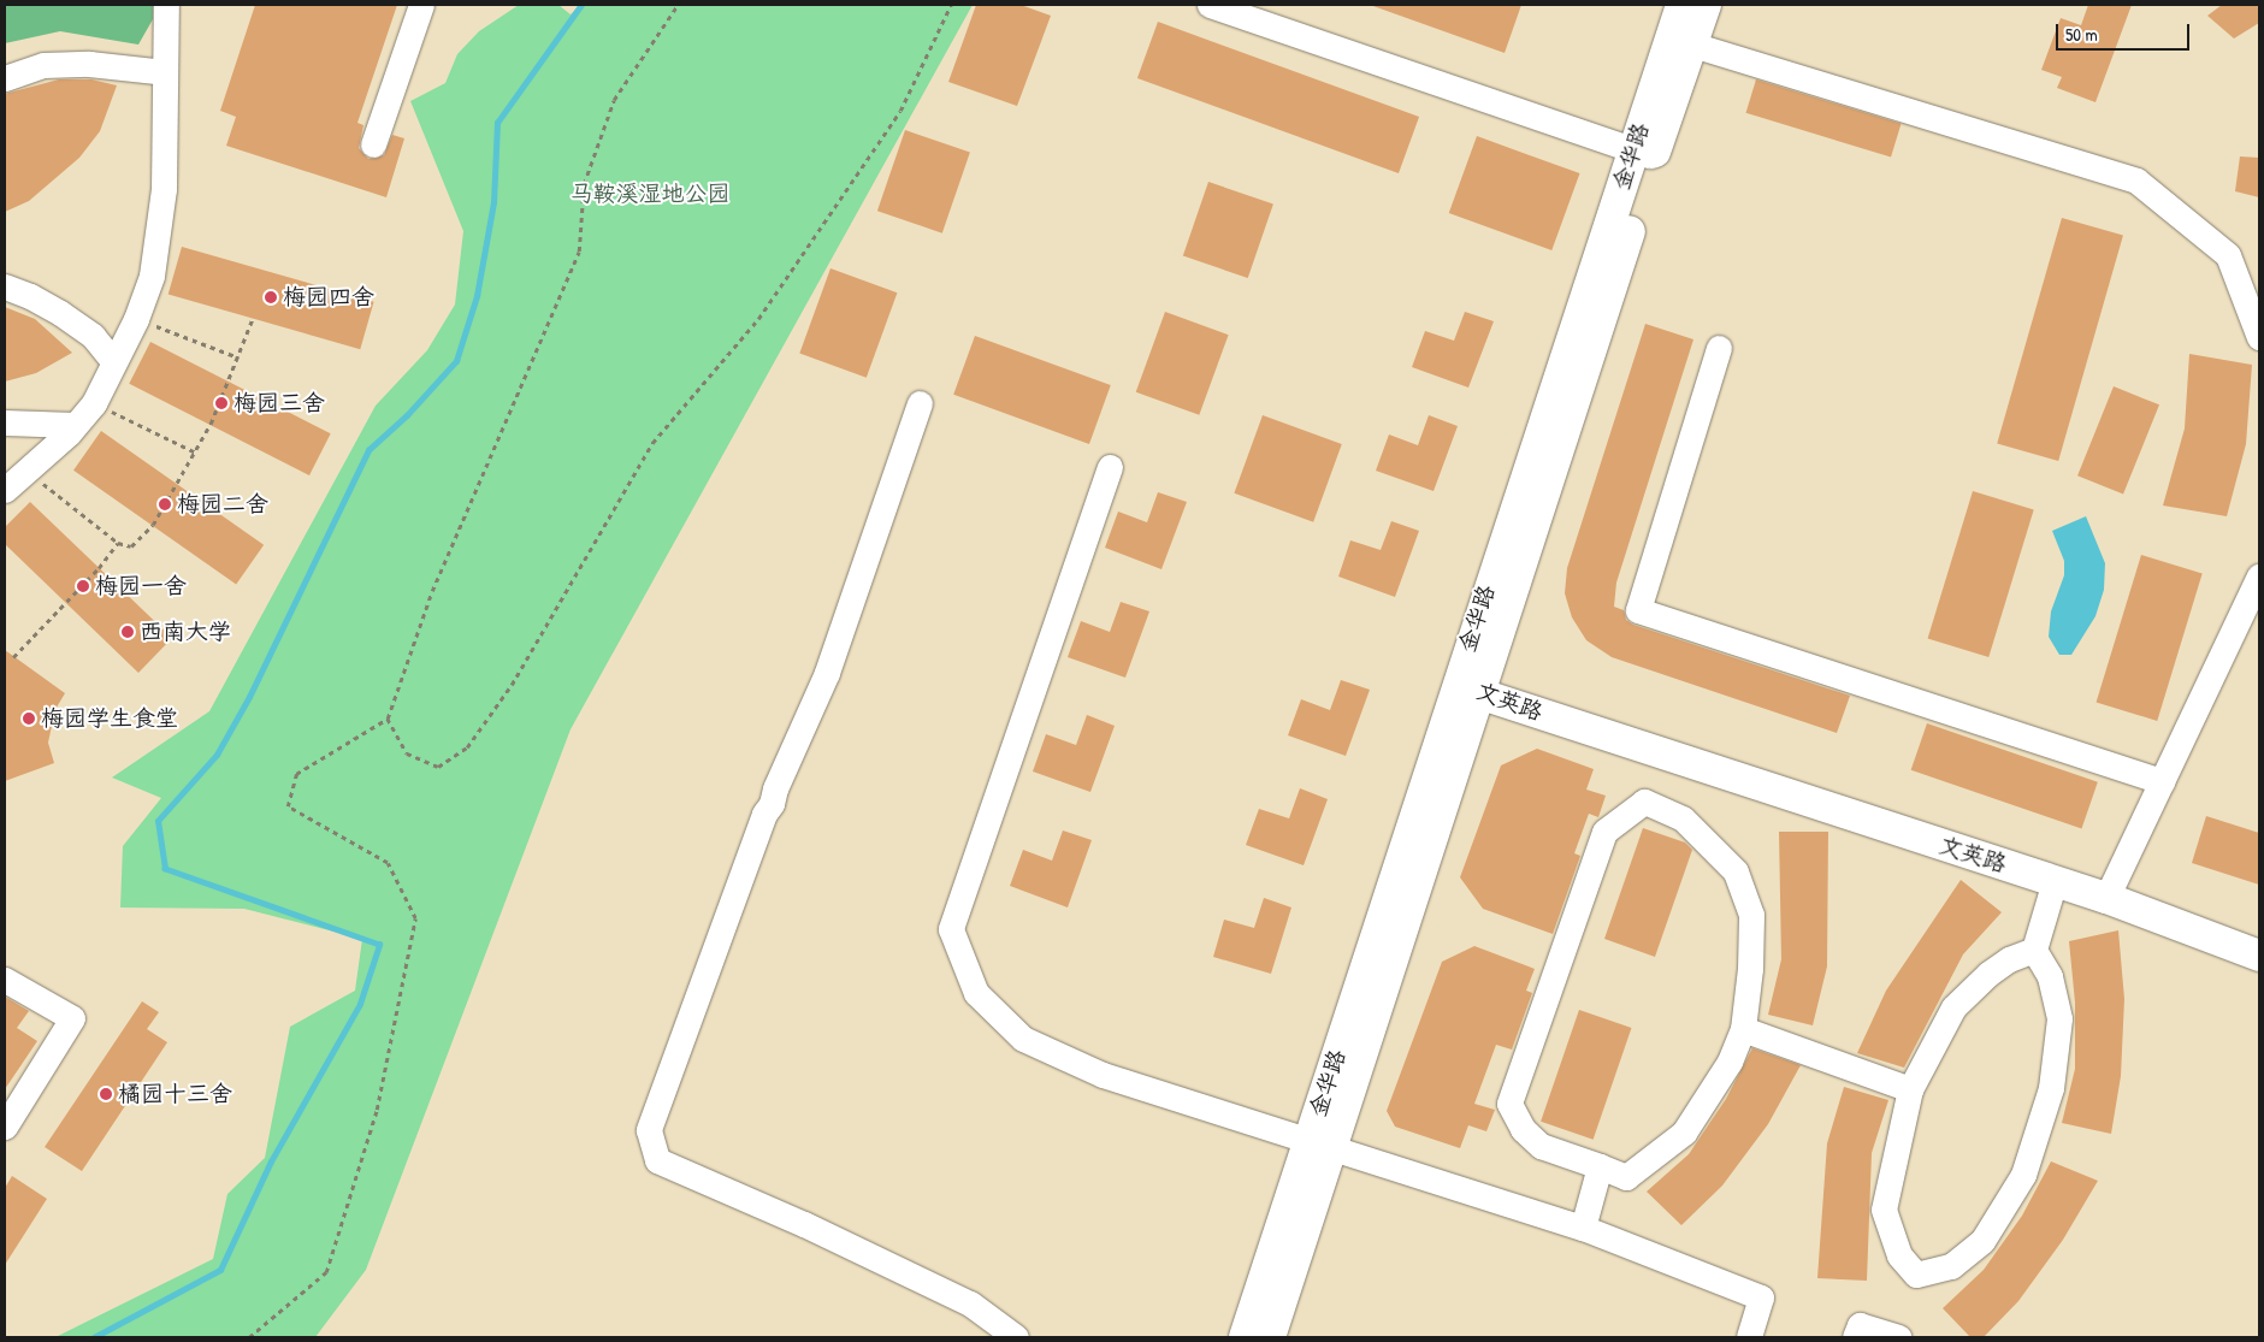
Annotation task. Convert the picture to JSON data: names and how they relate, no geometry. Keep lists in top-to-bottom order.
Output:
{
  "streets": {
    "main road": ["金华路", "文英路"]
  },
  "crossings": [
    ["金华路", "文英路"]
  ],
  "parks": ["马鞍溪湿地公园"],
  "places": [
    "梅园四舍",
    "梅园三舍",
    "梅园二舍",
    "梅园一舍",
    "西南大学",
    "梅园学生食堂",
    "橘园十三舍"
  ],
  "scale_bar": "50 m"
}
